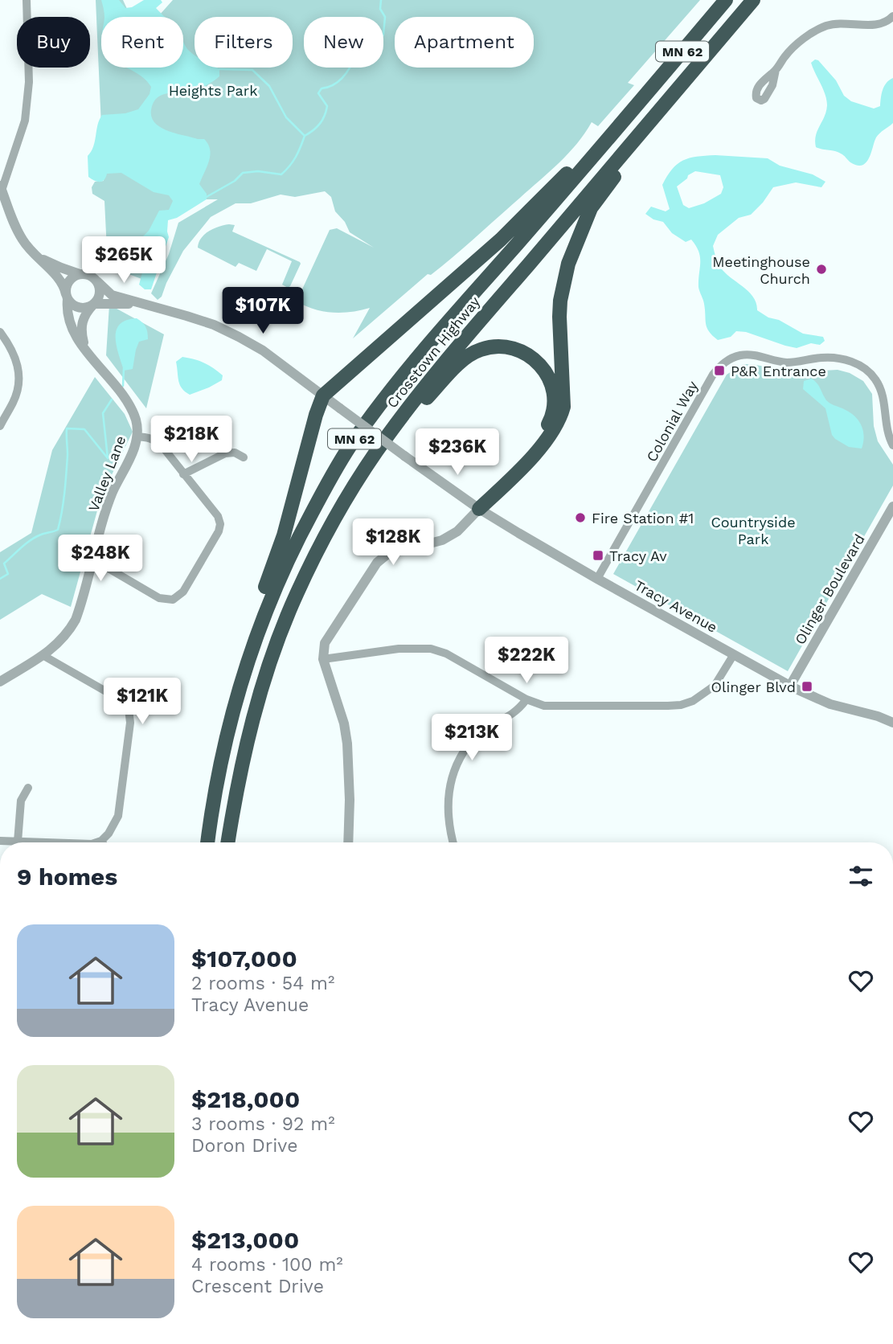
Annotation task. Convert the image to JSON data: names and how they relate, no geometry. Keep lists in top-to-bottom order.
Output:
{
  "streets": {
    "highway": ["MN 62", "Crosstown Highway"],
    "street": [
      "Colonial Way",
      "Valley Lane",
      "Olinger Boulevard",
      "Tracy Avenue"
    ]
  },
  "crossings": [
    ["Colonial Way", "Tracy Avenue"],
    ["Valley Lane", "Tracy Avenue"],
    ["Olinger Boulevard", "Tracy Avenue"]
  ],
  "parks": ["Heights Park", "Countryside Park"],
  "places": {
    "other": ["Meetinghouse Church", "Fire Station #1"],
    "transit": ["P&R Entrance", "Tracy Av", "Olinger Blvd"]
  },
  "page": {
    "chip": [
      "Buy",
      "Rent",
      "Filters",
      "New",
      "Apartment"
    ],
    "price": [
      "$265K",
      "$107K",
      "$218K",
      "$236K",
      "$128K",
      "$248K",
      "$222K",
      "$121K",
      "$213K"
    ],
    "heading": "9 homes",
    "list": [
      {
        "name": "$107,000",
        "note": "2 rooms · 54 m² · Tracy Avenue"
      },
      {
        "name": "$218,000",
        "note": "3 rooms · 92 m² · Doron Drive"
      },
      {
        "name": "$213,000",
        "note": "4 rooms · 100 m² · Crescent Drive"
      }
    ]
  }
}
